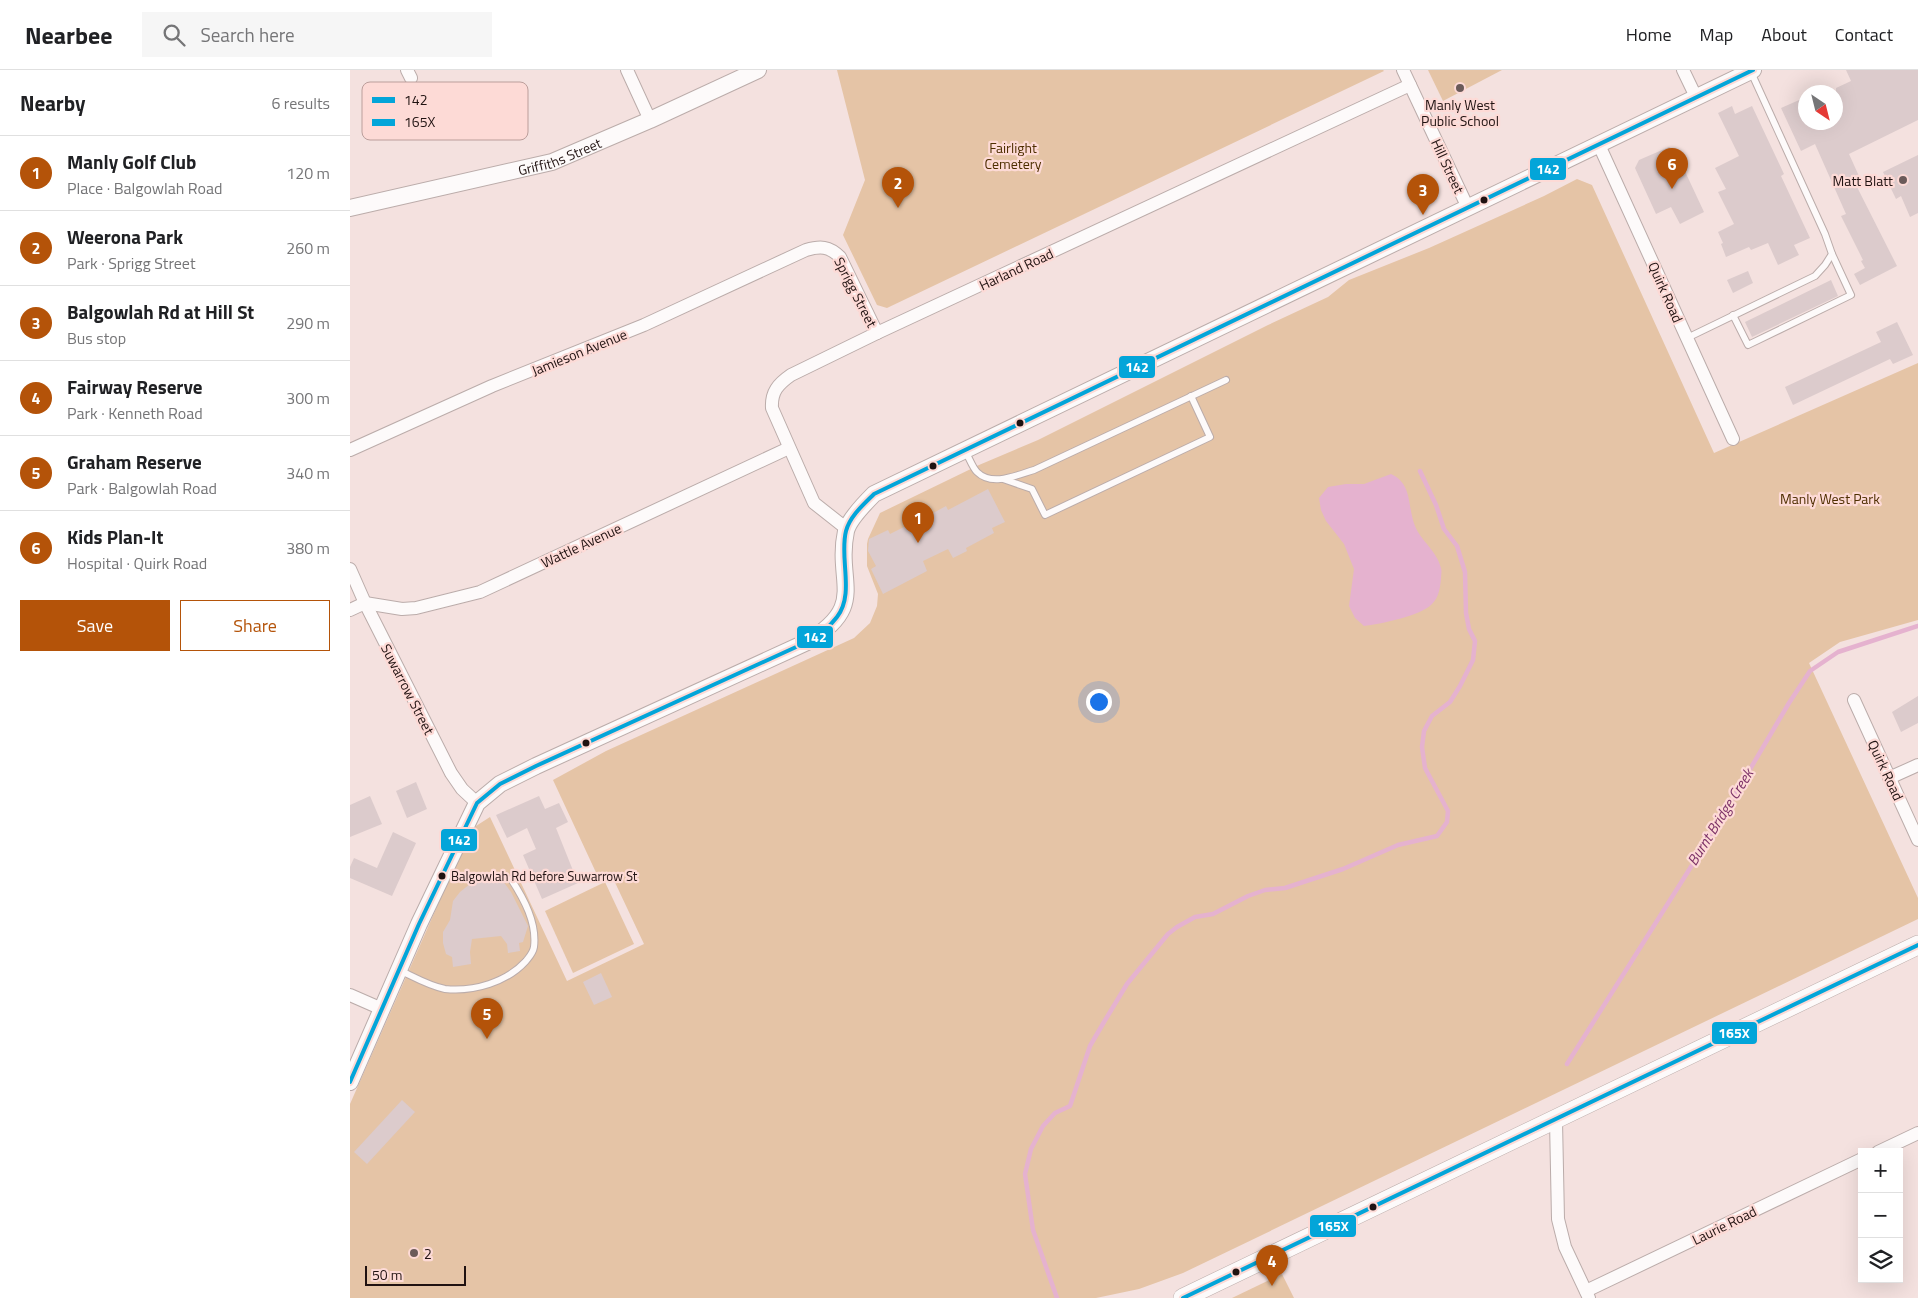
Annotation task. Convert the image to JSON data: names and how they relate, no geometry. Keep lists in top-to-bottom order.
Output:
{
  "streets": {
    "street": [
      "Griffiths Street",
      "Hill Street",
      "Harland Road",
      "Sprigg Street",
      "Quirk Road",
      "Jamieson Avenue",
      "Wattle Avenue",
      "Suwarrow Street",
      "Laurie Road"
    ]
  },
  "crossings": [
    ["Hill Street", "Harland Road"],
    ["Harland Road", "Sprigg Street"],
    ["Harland Road", "Wattle Avenue"],
    ["Sprigg Street", "Jamieson Avenue"],
    ["Wattle Avenue", "Suwarrow Street"]
  ],
  "water": ["Burnt Bridge Creek"],
  "parks": ["Fairlight Cemetery", "Manly West Park"],
  "places": [
    "Manly West Public School",
    "Matt Blatt",
    "Balgowlah Rd before Suwarrow St",
    "2"
  ],
  "lines": ["transit line 142", "transit line 165X"],
  "legend": ["142", "165X"],
  "scale_bar": "50 m",
  "north": "bottom right",
  "page": {
    "header": "Nearbee",
    "search": "Search here",
    "nav": [
      "Home",
      "Map",
      "About",
      "Contact"
    ],
    "heading": ["Nearby", "6 results"],
    "list": [
      {
        "mark": "1",
        "name": "Manly Golf Club",
        "note": "Place · Balgowlah Road",
        "value": "120 m"
      },
      {
        "mark": "2",
        "name": "Weerona Park",
        "note": "Park · Sprigg Street",
        "value": "260 m"
      },
      {
        "mark": "3",
        "name": "Balgowlah Rd at Hill St",
        "note": "Bus stop",
        "value": "290 m"
      },
      {
        "mark": "4",
        "name": "Fairway Reserve",
        "note": "Park · Kenneth Road",
        "value": "300 m"
      },
      {
        "mark": "5",
        "name": "Graham Reserve",
        "note": "Park · Balgowlah Road",
        "value": "340 m"
      },
      {
        "mark": "6",
        "name": "Kids Plan-It",
        "note": "Hospital · Quirk Road",
        "value": "380 m"
      }
    ],
    "pins": [
      "6",
      "2",
      "3",
      "1",
      "5",
      "4"
    ],
    "buttons": ["Save", "Share"],
    "map_buttons": ["+", "−"],
    "scale": "50 m"
  }
}
